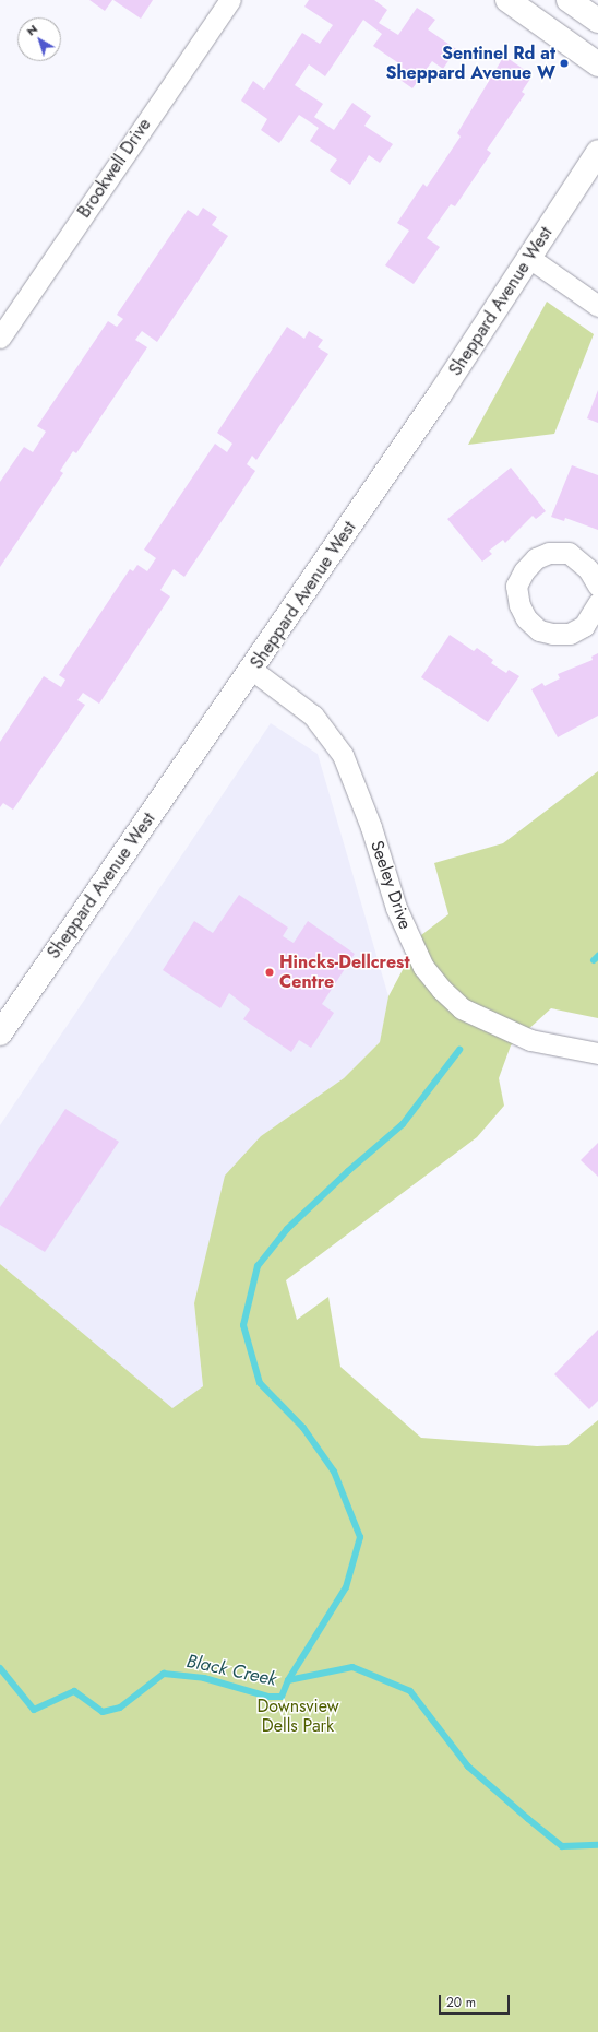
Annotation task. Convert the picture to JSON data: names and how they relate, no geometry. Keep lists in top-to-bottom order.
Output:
{
  "streets": {
    "main road": ["Sheppard Avenue West"],
    "street": ["Brookwell Drive", "Seeley Drive"]
  },
  "crossings": [
    ["Sheppard Avenue West", "Seeley Drive"]
  ],
  "water": ["Black Creek"],
  "parks": ["Downsview Dells Park"],
  "places": ["Sentinel Rd at Sheppard Avenue W", "Hincks-Dellcrest Centre"],
  "scale_bar": "20 m",
  "north": "top left"
}
